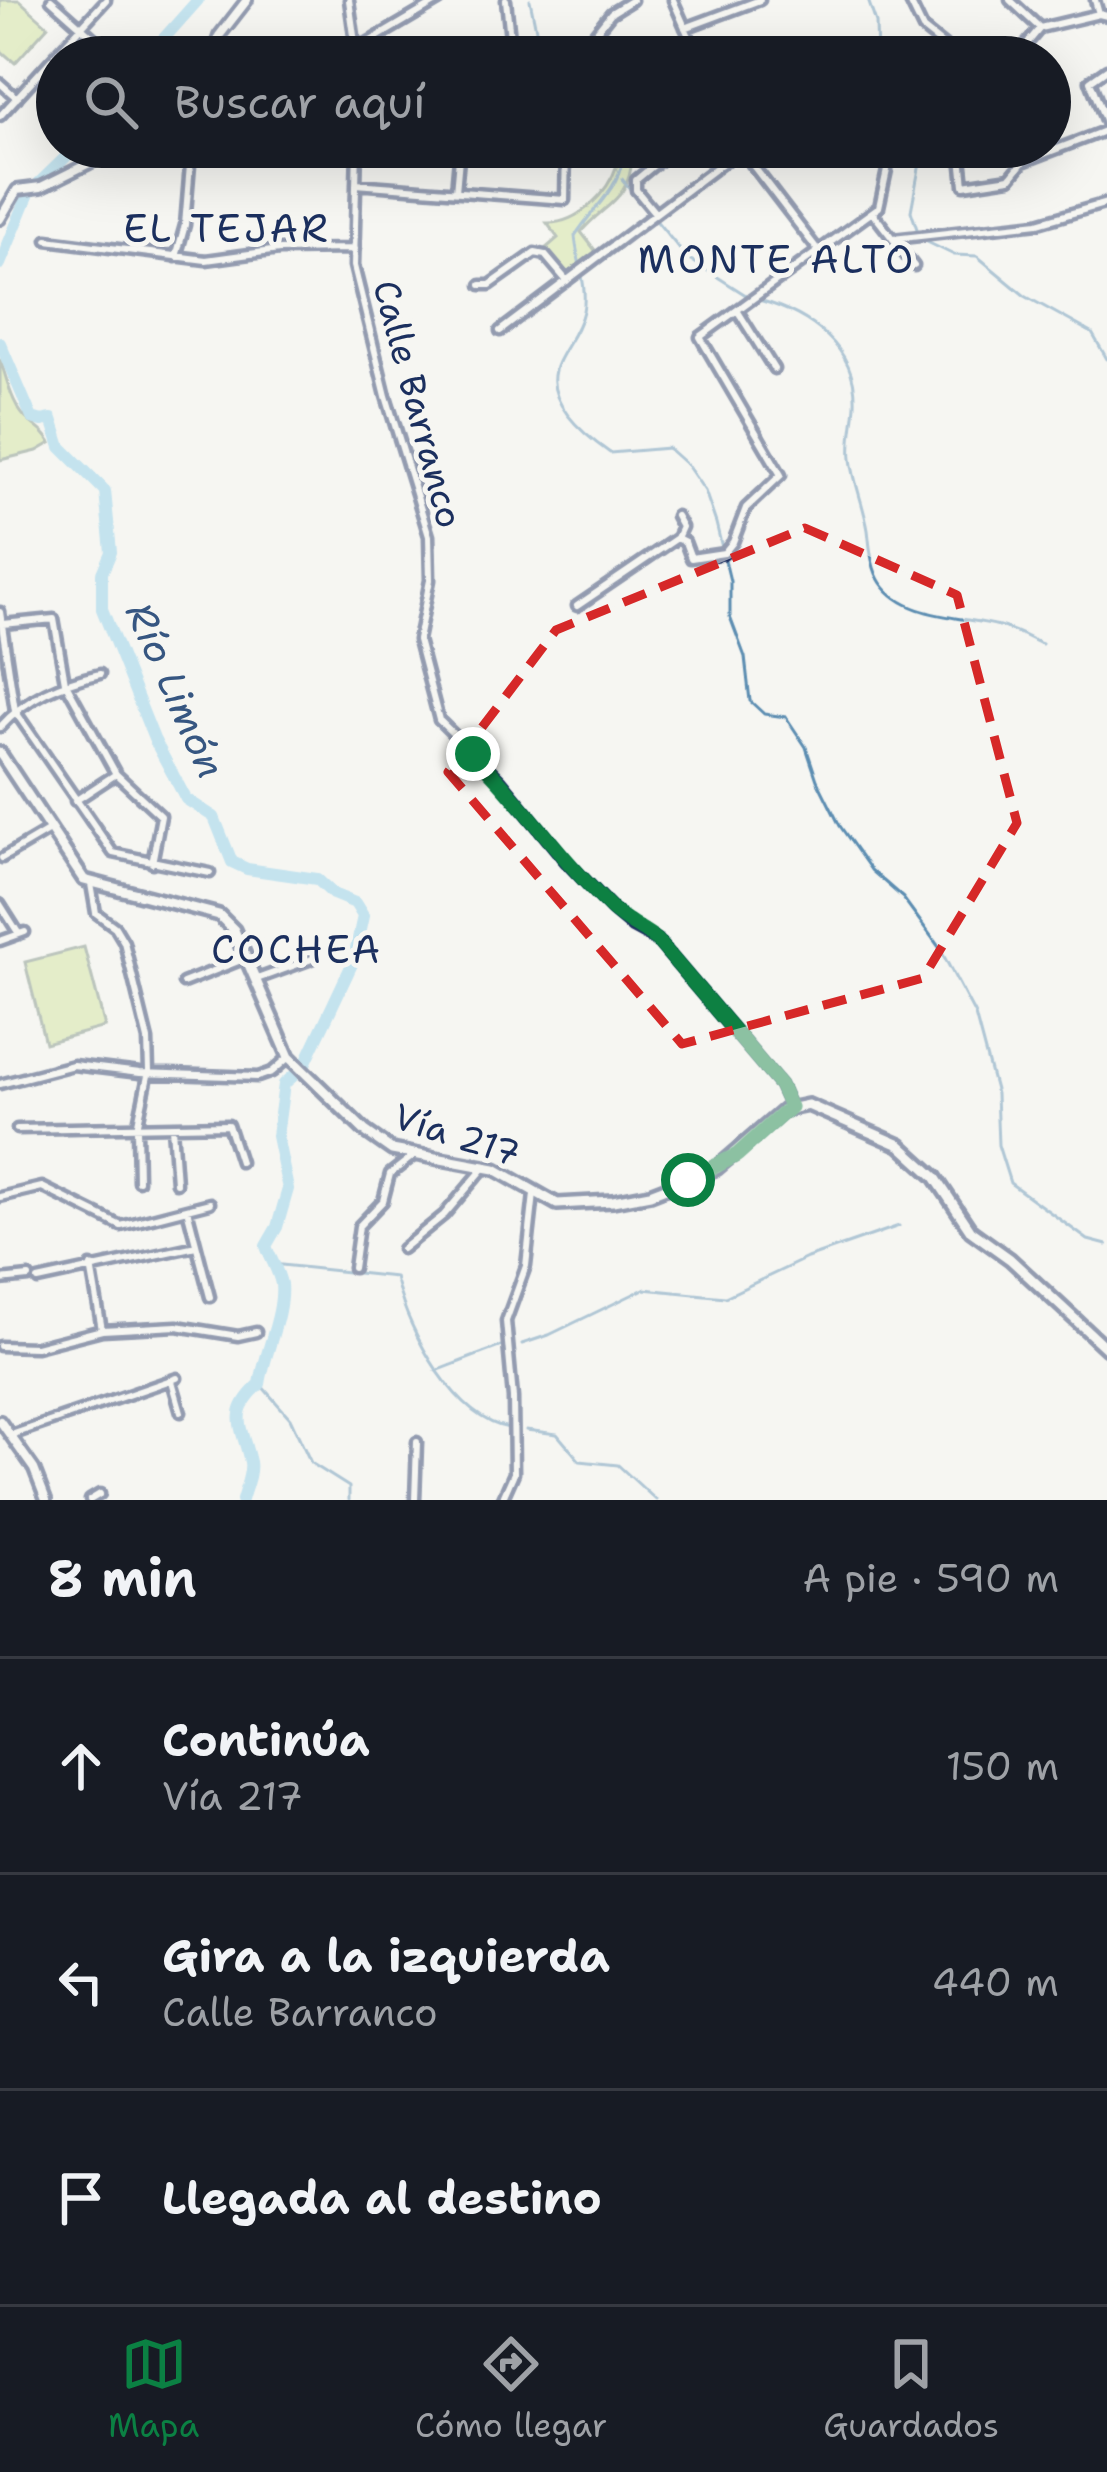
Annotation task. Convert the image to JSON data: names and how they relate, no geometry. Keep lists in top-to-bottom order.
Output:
{
  "streets": {
    "main road": ["Vía 217"],
    "street": ["Calle Barranco"]
  },
  "crossings": [
    ["Calle Barranco", "Vía 217"]
  ],
  "districts": ["EL TEJAR", "MONTE ALTO", "COCHEA"],
  "water": ["Río Limón"],
  "page": {
    "search": "Buscar aquí",
    "heading": ["8 min", "A pie · 590 m"],
    "list": [
      ["Continúa", "Vía 217", "150 m"],
      ["Gira a la izquierda", "Calle Barranco", "440 m"],
      "Llegada al destino"
    ],
    "nav": ["Mapa", "Cómo llegar", "Guardados"]
  }
}
